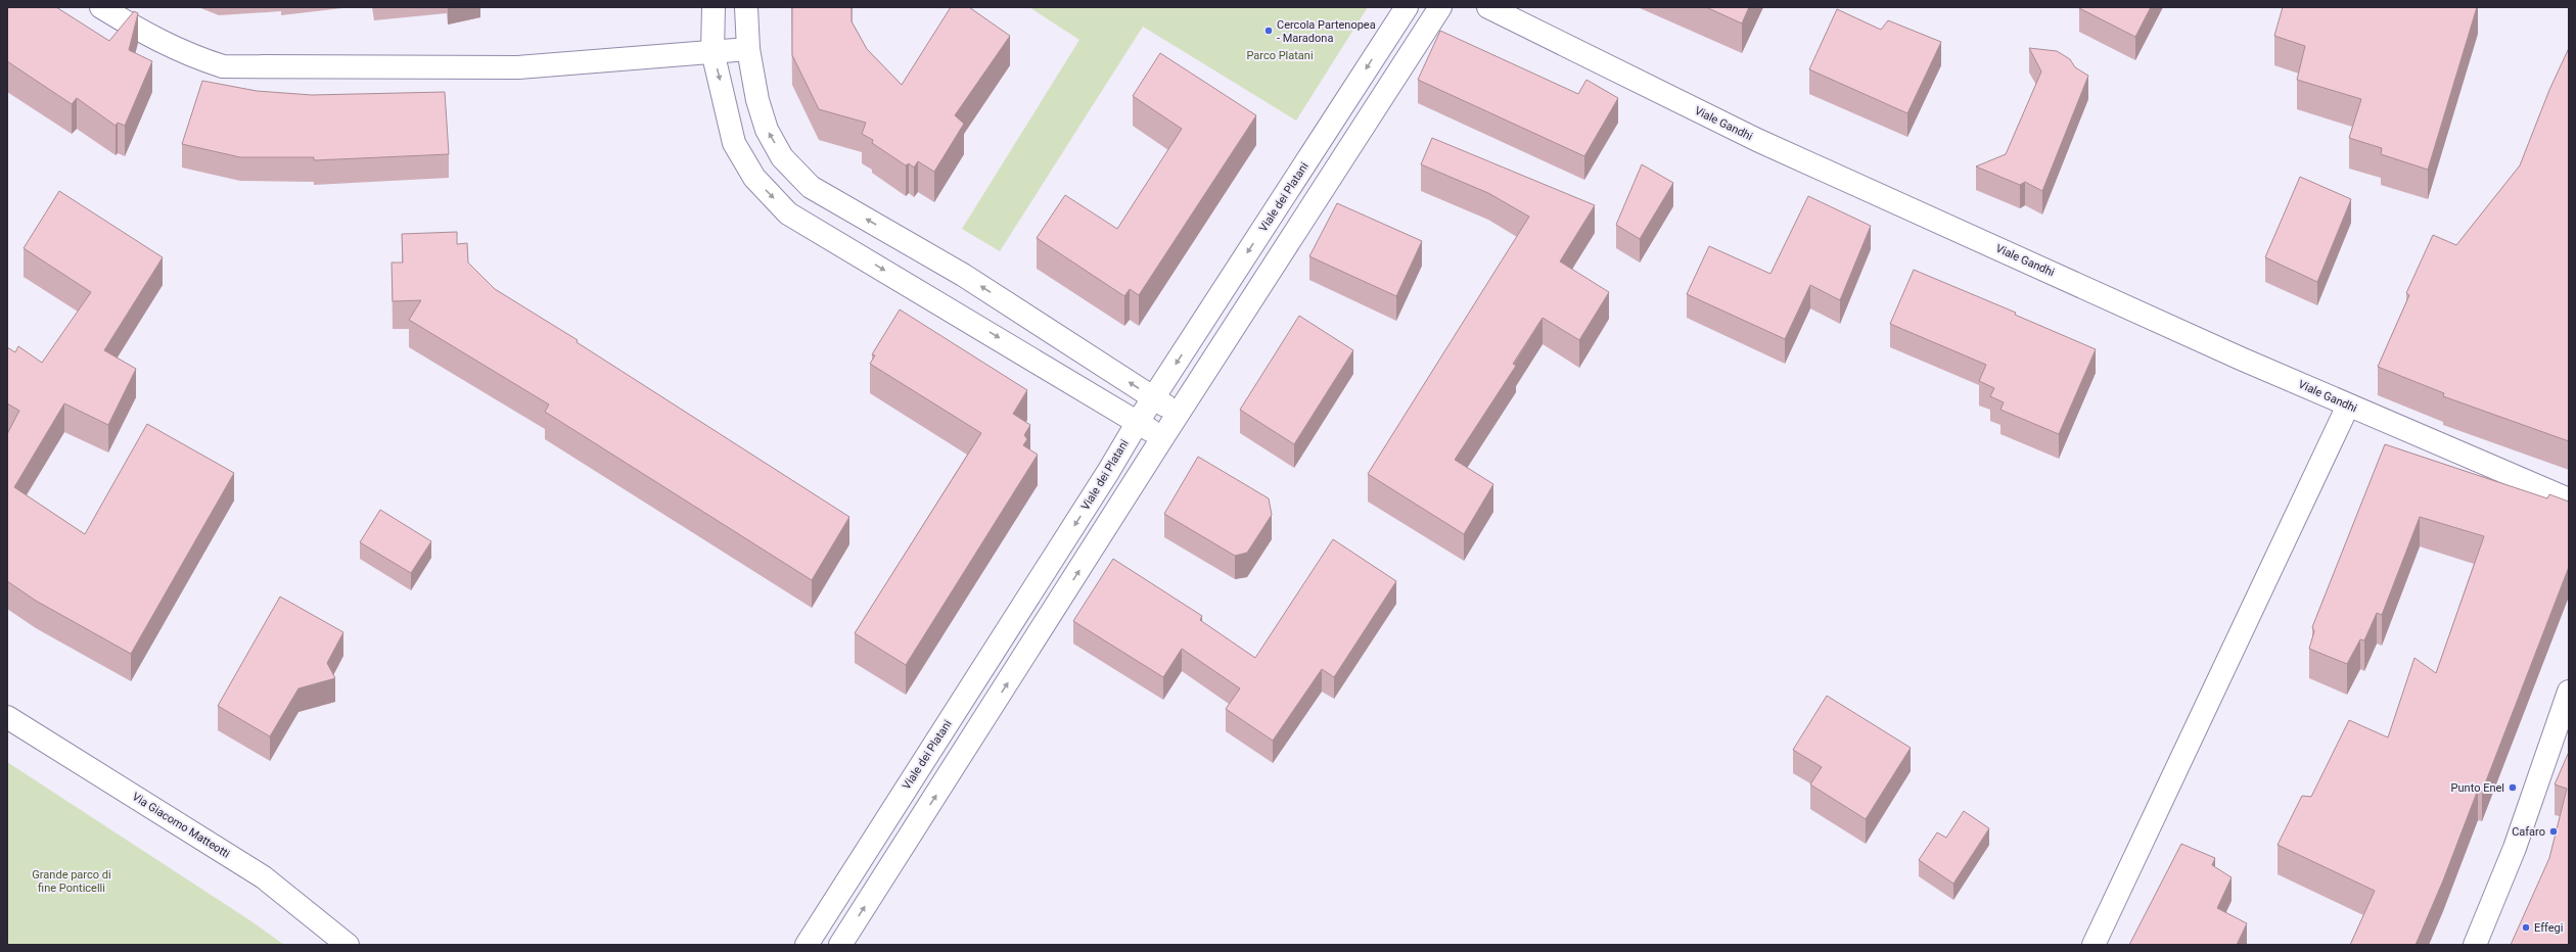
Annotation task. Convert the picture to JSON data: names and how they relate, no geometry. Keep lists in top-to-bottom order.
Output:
{
  "streets": {
    "street": ["Viale Gandhi", "Viale dei Platani", "Via Giacomo Matteotti"]
  },
  "parks": ["Parco Platani", "Grande parco di fine Ponticelli"],
  "places": [
    "Cercola Partenopea - Maradona",
    "Punto Enel",
    "Cafaro",
    "Effegi"
  ]
}
